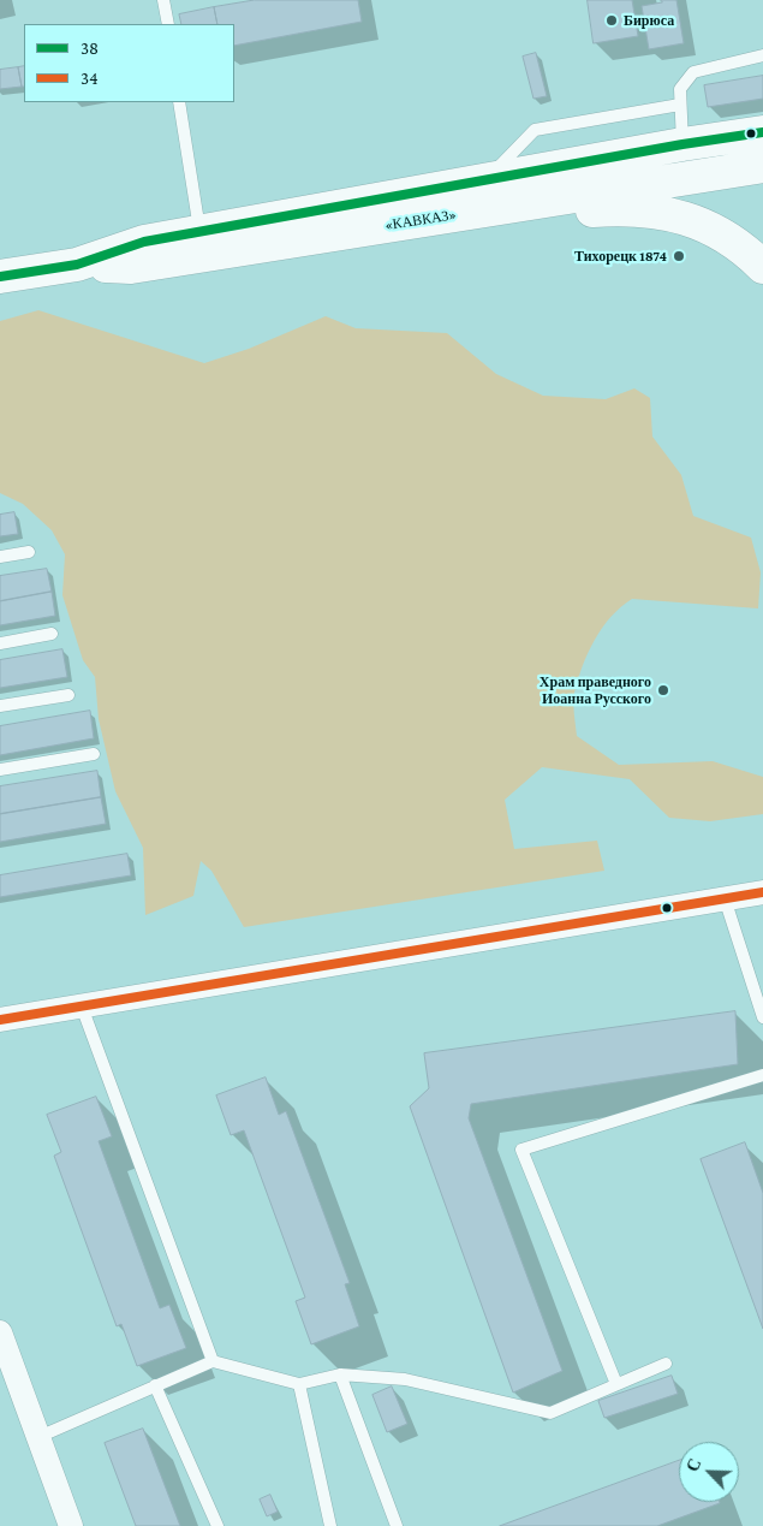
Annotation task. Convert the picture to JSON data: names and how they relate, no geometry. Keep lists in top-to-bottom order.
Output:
{
  "streets": {
    "highway": ["«КАВКАЗ»"]
  },
  "places": ["Бирюса", "Тихорецк 1874", "Храм праведного Иоанна Русского"],
  "lines": ["transit line 38", "transit line 34"],
  "legend": ["38", "34"],
  "north": "top left"
}
